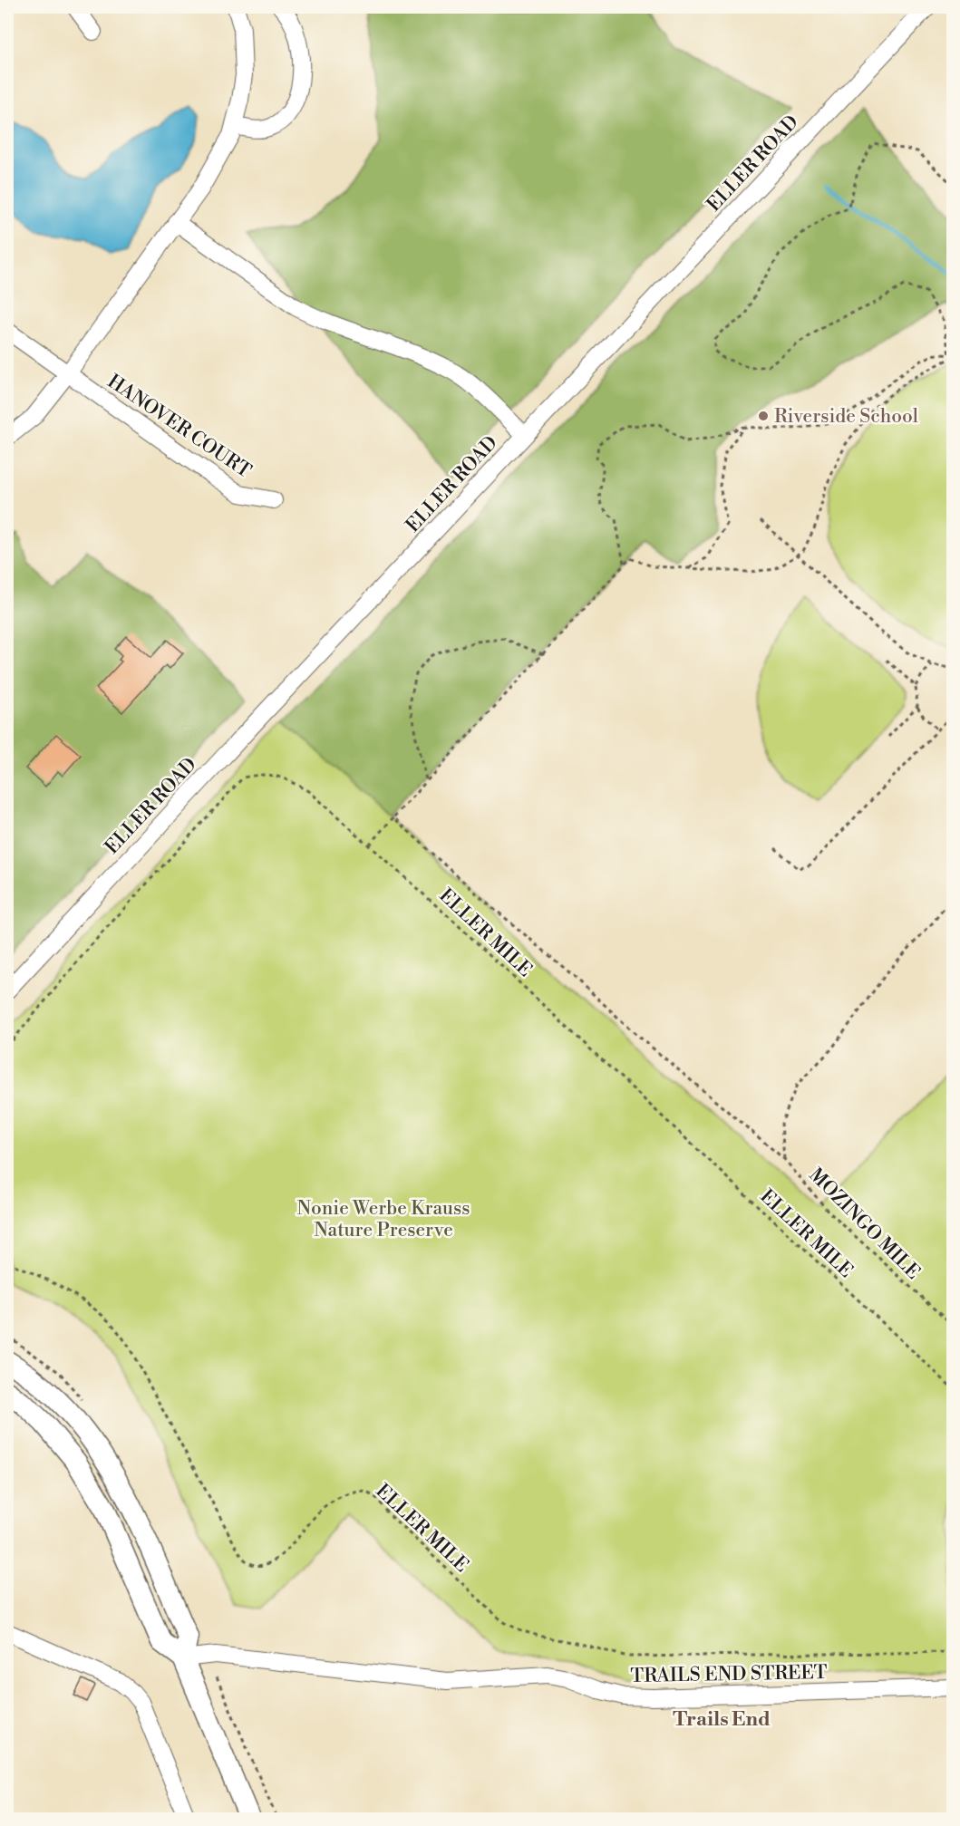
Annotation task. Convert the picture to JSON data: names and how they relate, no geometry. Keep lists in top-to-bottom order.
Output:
{
  "streets": {
    "street": ["ELLER ROAD", "HANOVER COURT", "TRAILS END STREET"],
    "path": ["ELLER MILE", "MOZINGO MILE"]
  },
  "districts": ["Trails End"],
  "parks": ["Nonie Werbe Krauss Nature Preserve"],
  "places": ["Riverside School"]
}
